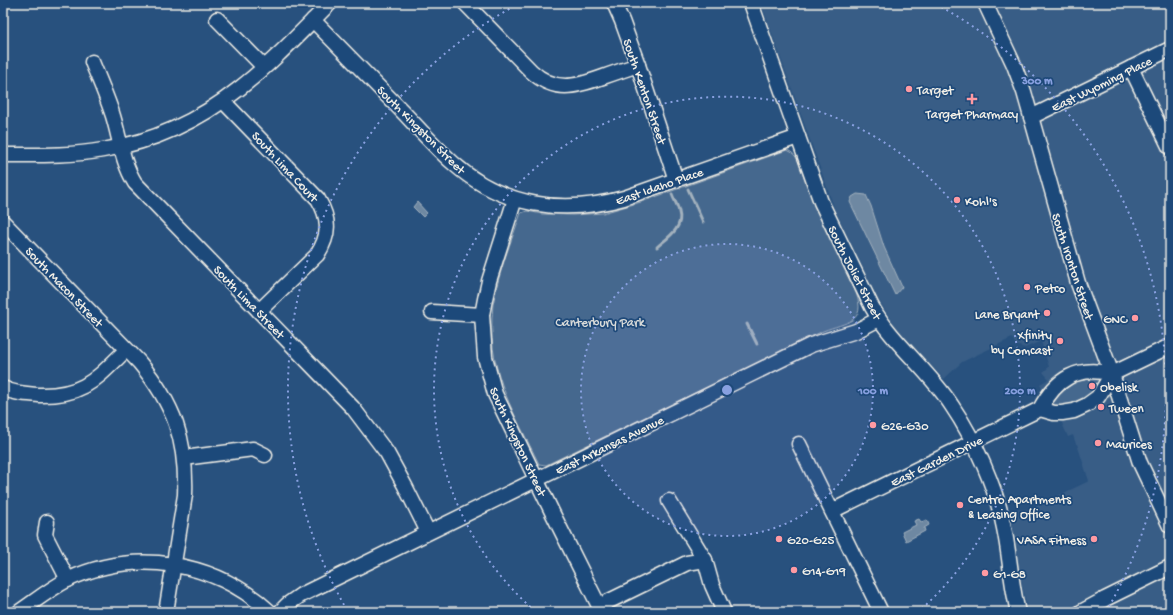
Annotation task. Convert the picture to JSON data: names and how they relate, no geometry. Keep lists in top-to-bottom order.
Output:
{
  "streets": {
    "street": [
      "East Wyoming Place",
      "South Kenton Street",
      "South Kingston Street",
      "South Lima Court",
      "East Idaho Place",
      "South Ironton Street",
      "South Joliet Street",
      "South Macon Street",
      "South Lima Street",
      "East Arkansas Avenue",
      "East Garden Drive"
    ]
  },
  "crossings": [
    ["East Wyoming Place", "South Ironton Street"],
    ["South Kenton Street", "East Idaho Place"],
    ["South Kingston Street", "East Idaho Place"],
    ["South Kingston Street", "East Arkansas Avenue"],
    ["South Lima Court", "South Lima Street"],
    ["East Idaho Place", "South Joliet Street"],
    ["South Joliet Street", "East Arkansas Avenue"],
    ["South Joliet Street", "East Garden Drive"],
    ["South Lima Street", "East Arkansas Avenue"]
  ],
  "parks": ["Canterbury Park"],
  "places": {
    "other": [
      "Target",
      "Kohl's",
      "Petco",
      "Lane Bryant",
      "GNC",
      "Xfinity by Comcast",
      "Obelisk",
      "Tween",
      "G26-G30",
      "Maurices",
      "Centro Apartments & Leasing Office",
      "G20-G25",
      "VASA Fitness",
      "G14-G19",
      "G1-G8"
    ],
    "health": ["Target Pharmacy"]
  },
  "rings": ["300 m", "100 m", "200 m"]
}
